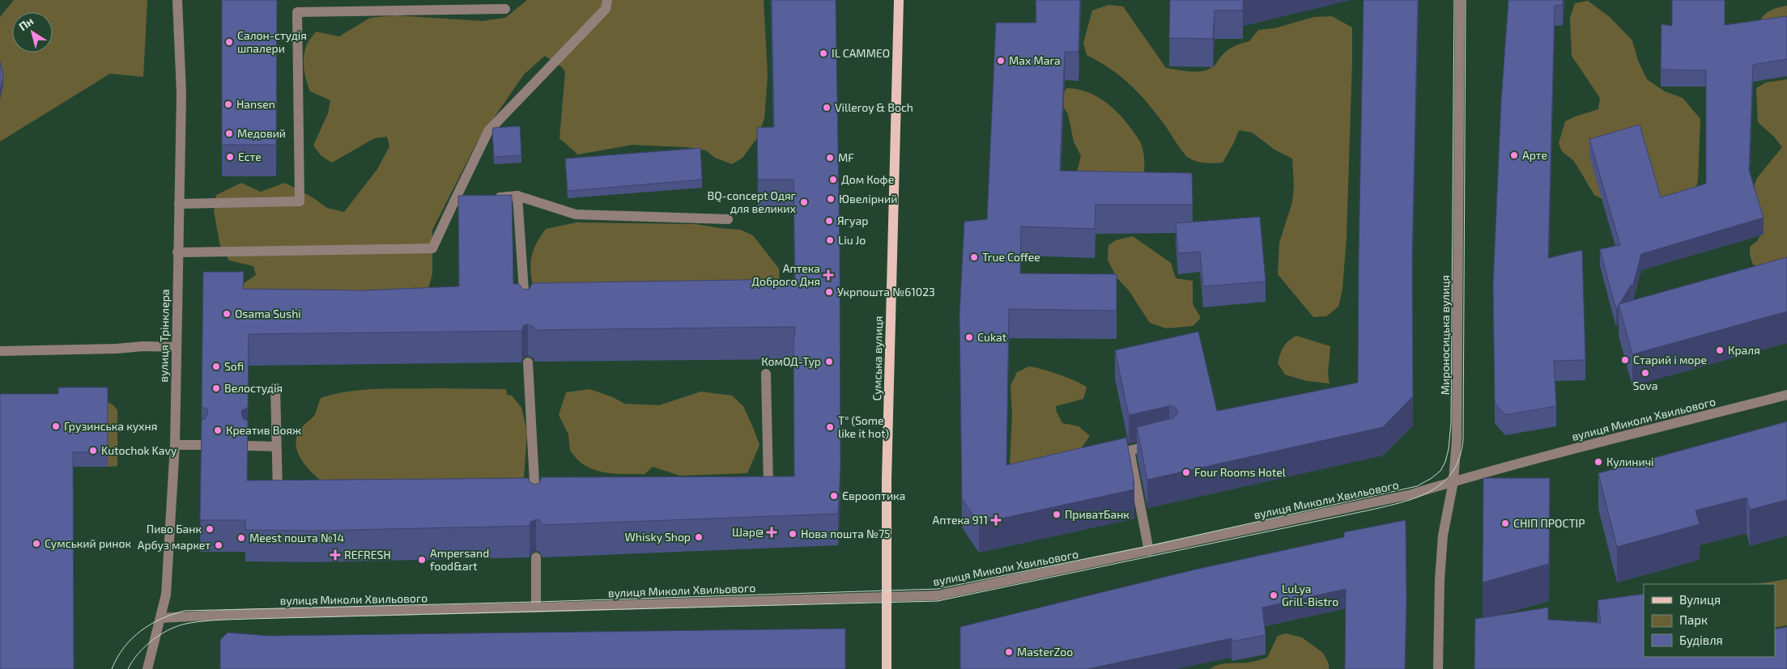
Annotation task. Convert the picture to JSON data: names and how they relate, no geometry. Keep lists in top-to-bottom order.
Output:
{
  "streets": {
    "main road": ["Сумська вулиця"],
    "street": ["Мироносицька вулиця", "вулиця Трінклера", "вулиця Миколи Хвильового"]
  },
  "crossings": [
    ["Мироносицька вулиця", "вулиця Миколи Хвильового"],
    ["вулиця Трінклера", "вулиця Миколи Хвильового"],
    ["Сумська вулиця", "вулиця Миколи Хвильового"]
  ],
  "places": {
    "other": [
      "Салон-студія шпалери",
      "IL CAMMEO",
      "Max Mara",
      "Hansen",
      "Villeroy & Boch",
      "Медовий",
      "Арте",
      "Есте",
      "MF",
      "Дом Кофе",
      "Ювелірний",
      "BQ-concept Одяг для великих",
      "Ягуар",
      "Liu Jo",
      "True Coffee",
      "Укрпошта №61023",
      "Osama Sushi",
      "Cukat",
      "Краля",
      "Старий і море",
      "КомОД-Тур",
      "Sofi",
      "Sova",
      "Велостудія",
      "Грузинська кухня",
      "T° (Some like it hot)",
      "Креатив Вояж",
      "Kutochok Kavy",
      "Кулиничі",
      "Four Rooms Hotel",
      "Єврооптика",
      "ПриватБанк",
      "СНІП ПРОСТІР",
      "Пиво Банк",
      "Нова пошта №75",
      "Whisky Shop",
      "Meest пошта №14",
      "Сумський ринок",
      "Арбуз маркет",
      "Ampersand food&art",
      "LuLya Grill-Bistro",
      "MasterZoo"
    ],
    "health": [
      "Аптека Доброго Дня",
      "Аптека 911",
      "Шар@",
      "REFRESH"
    ]
  },
  "legend": ["Вулиця", "Парк", "Будівля"],
  "north": "top left"
}
